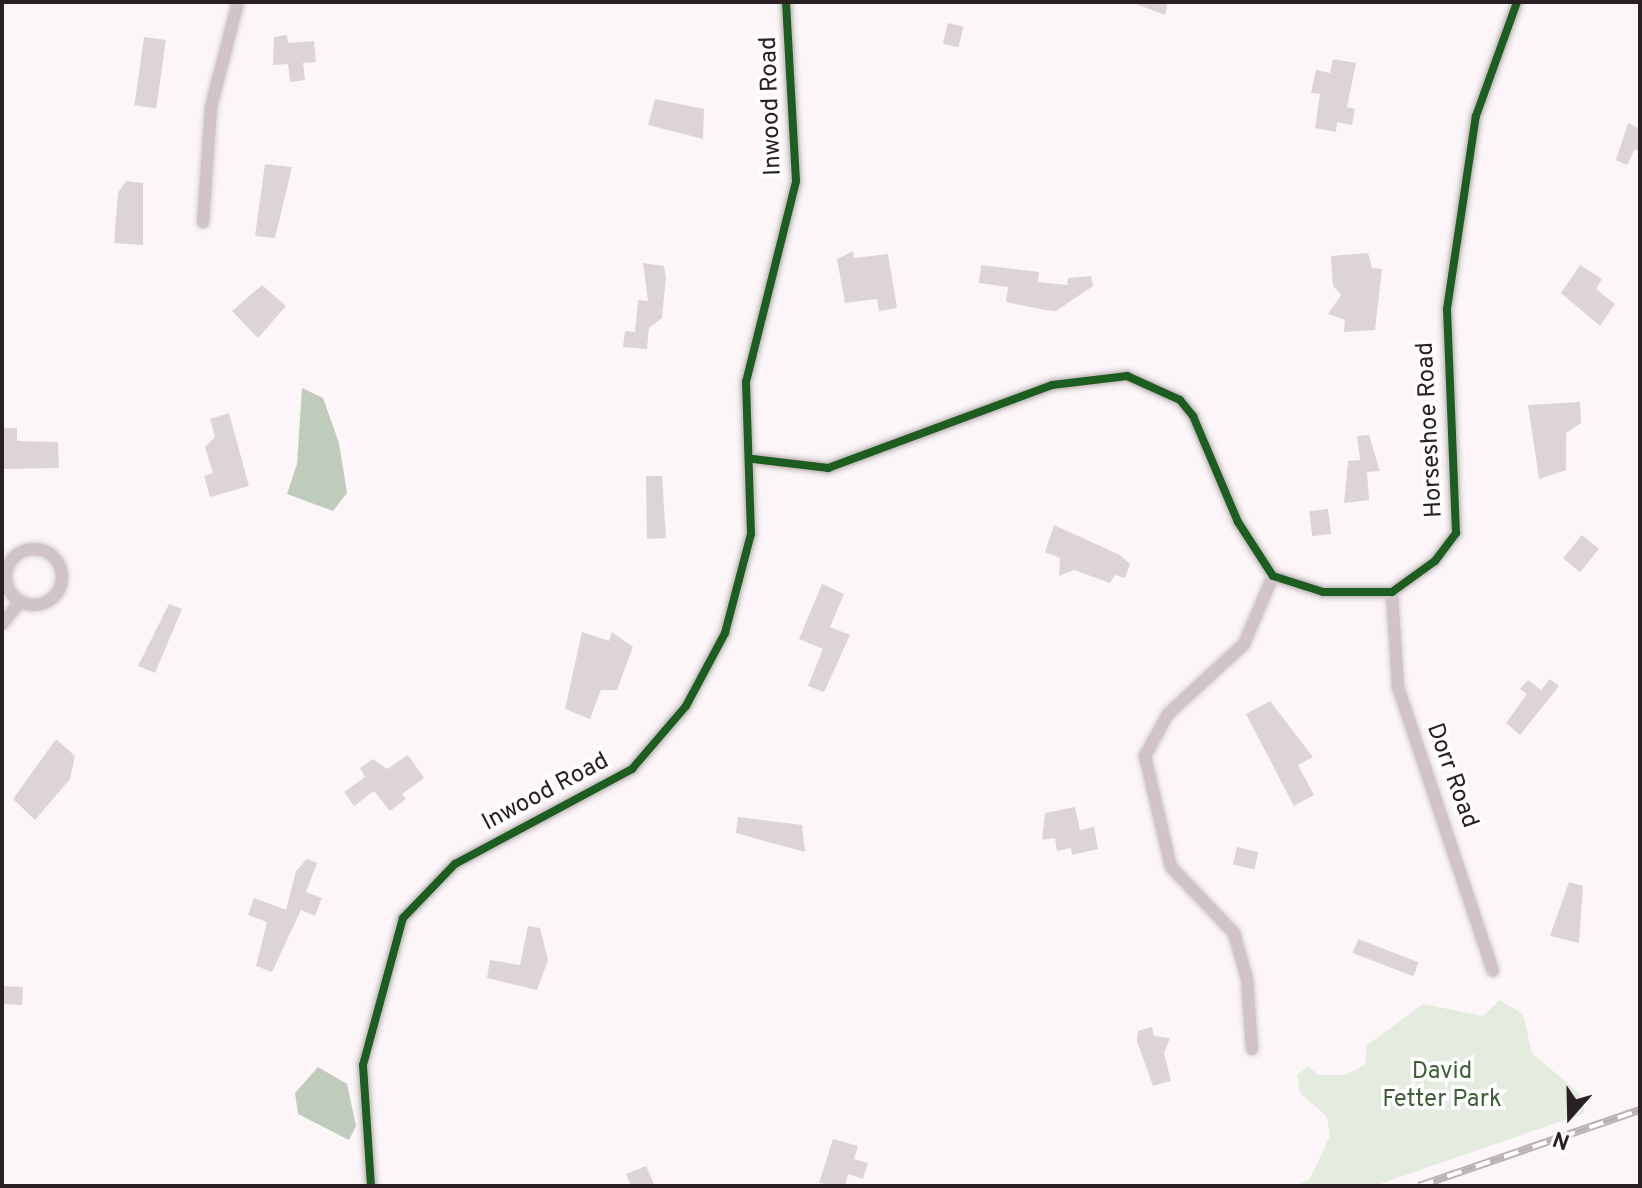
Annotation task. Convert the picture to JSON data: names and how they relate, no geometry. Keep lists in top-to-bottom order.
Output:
{
  "streets": {
    "street": ["Inwood Road", "Horseshoe Road", "Dorr Road"]
  },
  "crossings": [
    ["Horseshoe Road", "Dorr Road"]
  ],
  "parks": ["David Fetter Park"],
  "north": "bottom"
}
